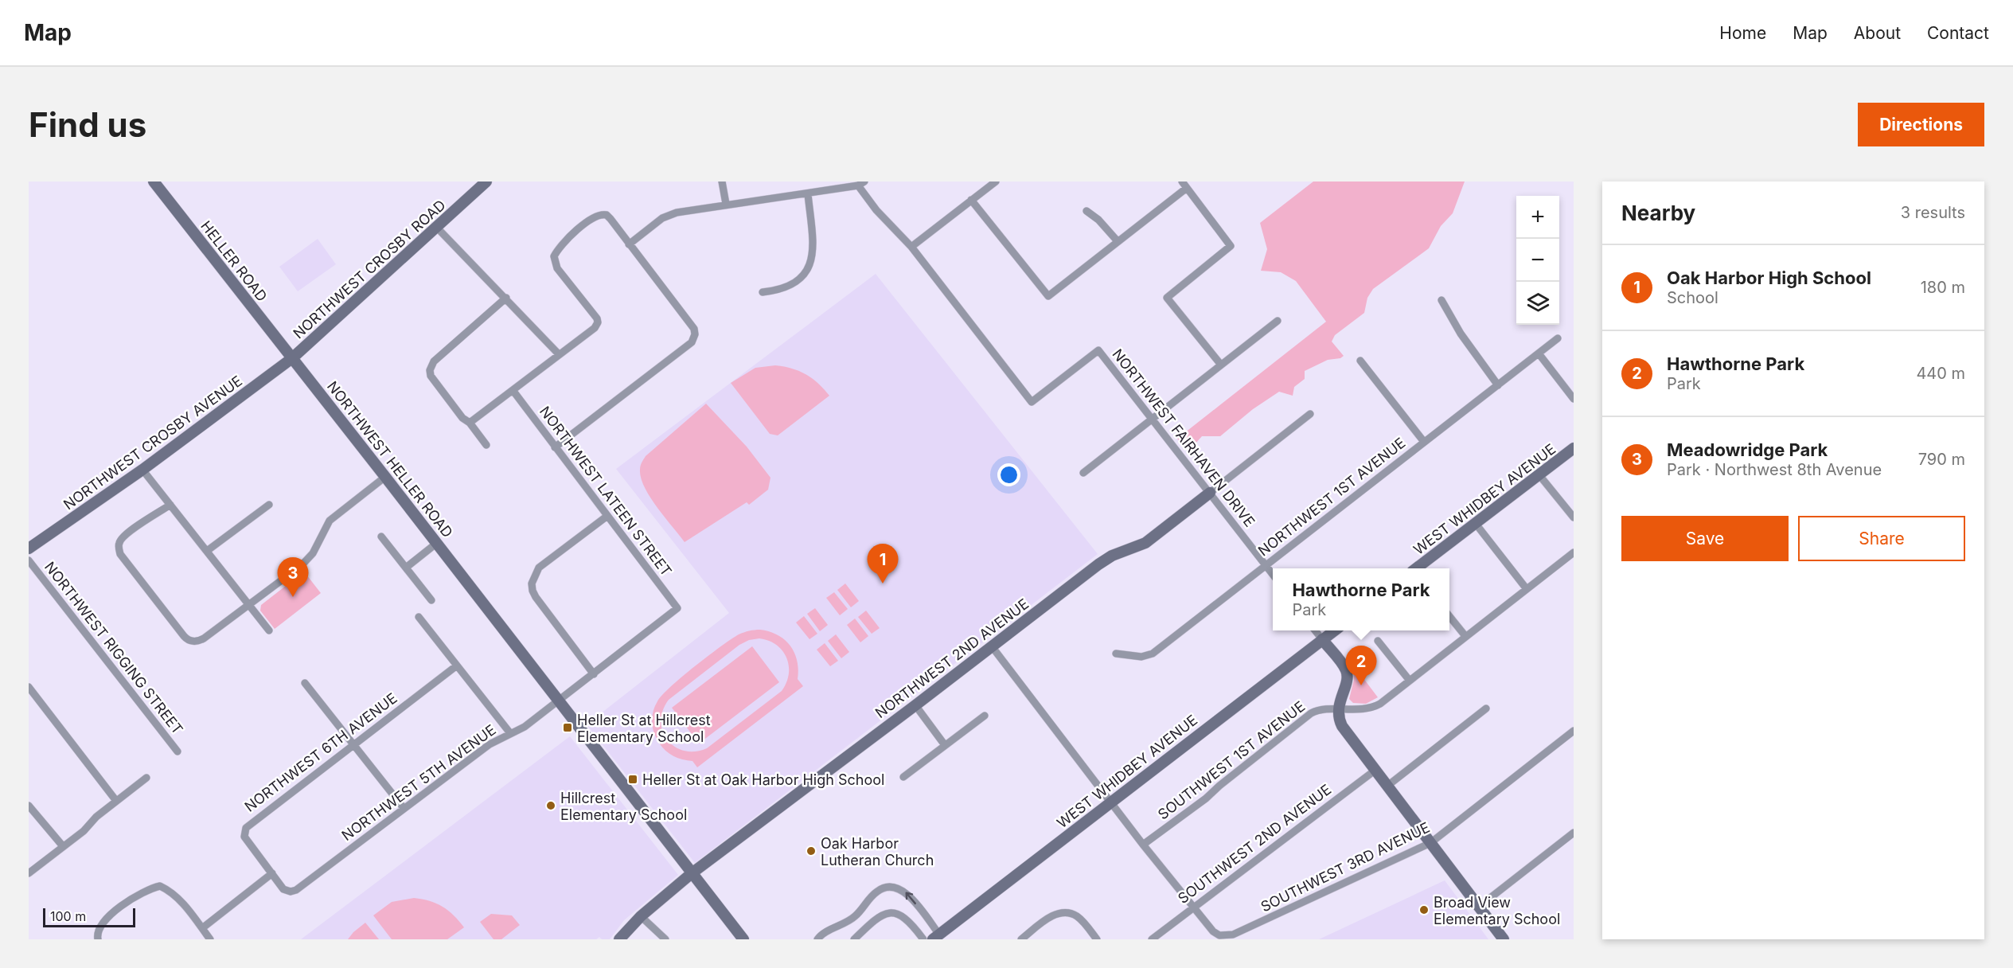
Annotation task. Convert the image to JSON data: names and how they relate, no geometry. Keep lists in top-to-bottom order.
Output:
{
  "streets": {
    "street": [
      "HELLER ROAD",
      "NORTHWEST CROSBY ROAD",
      "NORTHWEST FAIRHAVEN DRIVE",
      "NORTHWEST CROSBY AVENUE",
      "NORTHWEST HELLER ROAD",
      "NORTHWEST LATEEN STREET",
      "NORTHWEST 1ST AVENUE",
      "WEST WHIDBEY AVENUE",
      "NORTHWEST RIGGING STREET",
      "NORTHWEST 2ND AVENUE",
      "NORTHWEST 6TH AVENUE",
      "SOUTHWEST 1ST AVENUE",
      "NORTHWEST 5TH AVENUE",
      "SOUTHWEST 2ND AVENUE",
      "SOUTHWEST 3RD AVENUE"
    ]
  },
  "crossings": [
    ["HELLER ROAD", "NORTHWEST CROSBY ROAD"],
    ["HELLER ROAD", "NORTHWEST CROSBY AVENUE"],
    ["HELLER ROAD", "NORTHWEST HELLER ROAD"],
    ["NORTHWEST CROSBY ROAD", "NORTHWEST CROSBY AVENUE"],
    ["NORTHWEST CROSBY ROAD", "NORTHWEST HELLER ROAD"],
    ["NORTHWEST FAIRHAVEN DRIVE", "NORTHWEST 1ST AVENUE"],
    ["NORTHWEST FAIRHAVEN DRIVE", "NORTHWEST 2ND AVENUE"],
    ["NORTHWEST CROSBY AVENUE", "NORTHWEST HELLER ROAD"],
    ["NORTHWEST HELLER ROAD", "NORTHWEST 2ND AVENUE"],
    ["NORTHWEST HELLER ROAD", "NORTHWEST 5TH AVENUE"],
    ["NORTHWEST LATEEN STREET", "NORTHWEST 5TH AVENUE"],
    ["WEST WHIDBEY AVENUE", "SOUTHWEST 3RD AVENUE"],
    ["NORTHWEST 2ND AVENUE", "SOUTHWEST 3RD AVENUE"],
    ["NORTHWEST 6TH AVENUE", "NORTHWEST 5TH AVENUE"],
    ["SOUTHWEST 1ST AVENUE", "SOUTHWEST 3RD AVENUE"],
    ["SOUTHWEST 2ND AVENUE", "SOUTHWEST 3RD AVENUE"]
  ],
  "places": {
    "transit": ["Heller St at Hillcrest Elementary School", "Heller St at Oak Harbor High School"],
    "other": ["Hillcrest Elementary School", "Oak Harbor Lutheran Church", "Broad View Elementary School"]
  },
  "scale_bar": "100 m",
  "page": {
    "header": "Map",
    "nav": [
      "Home",
      "Map",
      "About",
      "Contact"
    ],
    "buttons": [
      "Directions",
      ["Save", "Share"]
    ],
    "title": "Find us",
    "heading": ["Nearby", "3 results"],
    "map_buttons": ["+", "−"],
    "list": [
      {
        "mark": "1",
        "name": "Oak Harbor High School",
        "note": "School",
        "value": "180 m"
      },
      {
        "mark": "2",
        "name": "Hawthorne Park",
        "note": "Park",
        "value": "440 m"
      },
      {
        "mark": "3",
        "name": "Meadowridge Park",
        "note": "Park · Northwest 8th Avenue",
        "value": "790 m"
      }
    ],
    "pins": ["1", "3", "2"],
    "popup": ["Hawthorne Park", "Park"],
    "scale": "100 m"
  }
}
